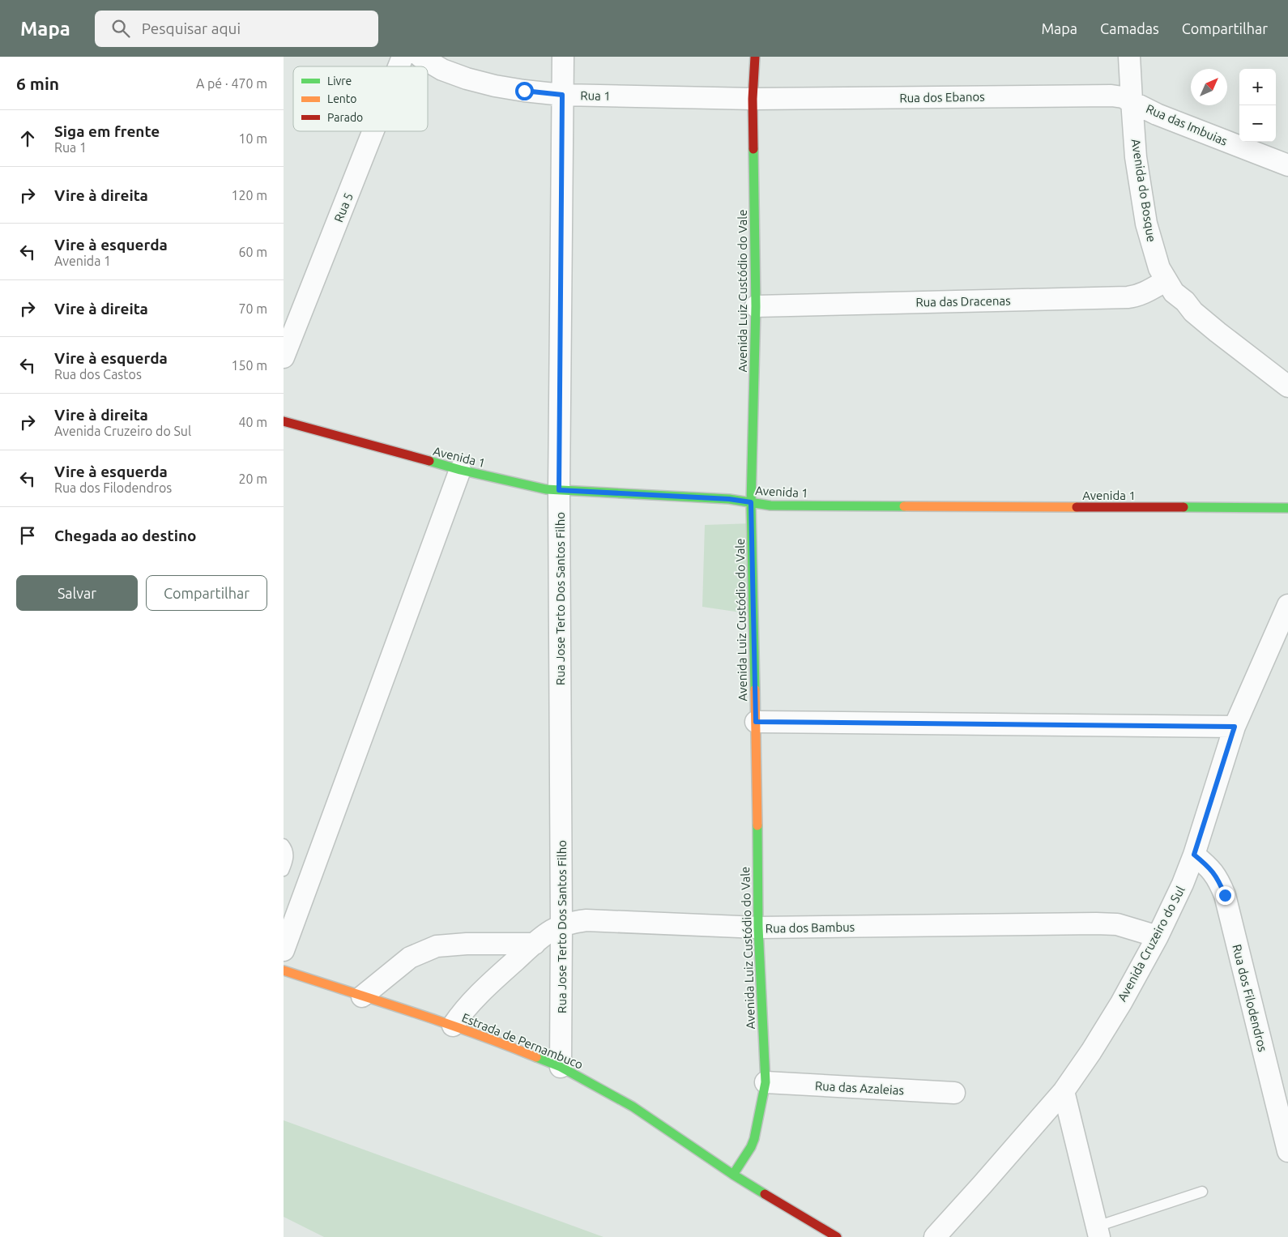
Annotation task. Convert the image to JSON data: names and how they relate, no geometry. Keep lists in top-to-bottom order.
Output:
{
  "streets": {
    "street": [
      "Rua 1",
      "Rua dos Ebanos",
      "Rua das Imbuias",
      "Avenida do Bosque",
      "Rua 5",
      "Avenida Luiz Custódio do Vale",
      "Rua das Dracenas",
      "Avenida 1",
      "Rua Jose Terto Dos Santos Filho",
      "Rua dos Bambus",
      "Avenida Cruzeiro do Sul",
      "Rua dos Filodendros",
      "Estrada de Pernambuco",
      "Rua das Azaleias"
    ]
  },
  "crossings": [
    ["Rua 1", "Rua dos Ebanos"],
    ["Rua 1", "Avenida Luiz Custódio do Vale"],
    ["Rua 1", "Rua Jose Terto Dos Santos Filho"],
    ["Rua dos Ebanos", "Rua das Imbuias"],
    ["Rua dos Ebanos", "Avenida do Bosque"],
    ["Rua dos Ebanos", "Avenida Luiz Custódio do Vale"],
    ["Rua das Imbuias", "Avenida do Bosque"],
    ["Avenida do Bosque", "Rua das Dracenas"],
    ["Avenida Luiz Custódio do Vale", "Rua das Dracenas"],
    ["Avenida Luiz Custódio do Vale", "Avenida 1"],
    ["Avenida Luiz Custódio do Vale", "Rua dos Bambus"],
    ["Avenida Luiz Custódio do Vale", "Estrada de Pernambuco"],
    ["Avenida Luiz Custódio do Vale", "Rua das Azaleias"],
    ["Avenida 1", "Rua Jose Terto Dos Santos Filho"],
    ["Rua Jose Terto Dos Santos Filho", "Rua dos Bambus"],
    ["Rua Jose Terto Dos Santos Filho", "Estrada de Pernambuco"],
    ["Rua dos Bambus", "Avenida Cruzeiro do Sul"],
    ["Rua dos Bambus", "Estrada de Pernambuco"],
    ["Avenida Cruzeiro do Sul", "Rua dos Filodendros"]
  ],
  "legend": ["Livre", "Lento", "Parado"],
  "north": "top right",
  "page": {
    "header": "Mapa",
    "search": "Pesquisar aqui",
    "nav": ["Mapa", "Camadas", "Compartilhar"],
    "heading": ["6 min", "A pé · 470 m"],
    "map_buttons": ["+", "−"],
    "list": [
      ["Siga em frente", "Rua 1", "10 m"],
      ["Vire à direita", "120 m"],
      ["Vire à esquerda", "Avenida 1", "60 m"],
      ["Vire à direita", "70 m"],
      ["Vire à esquerda", "Rua dos Castos", "150 m"],
      ["Vire à direita", "Avenida Cruzeiro do Sul", "40 m"],
      ["Vire à esquerda", "Rua dos Filodendros", "20 m"],
      "Chegada ao destino"
    ],
    "buttons": ["Salvar", "Compartilhar"]
  }
}
